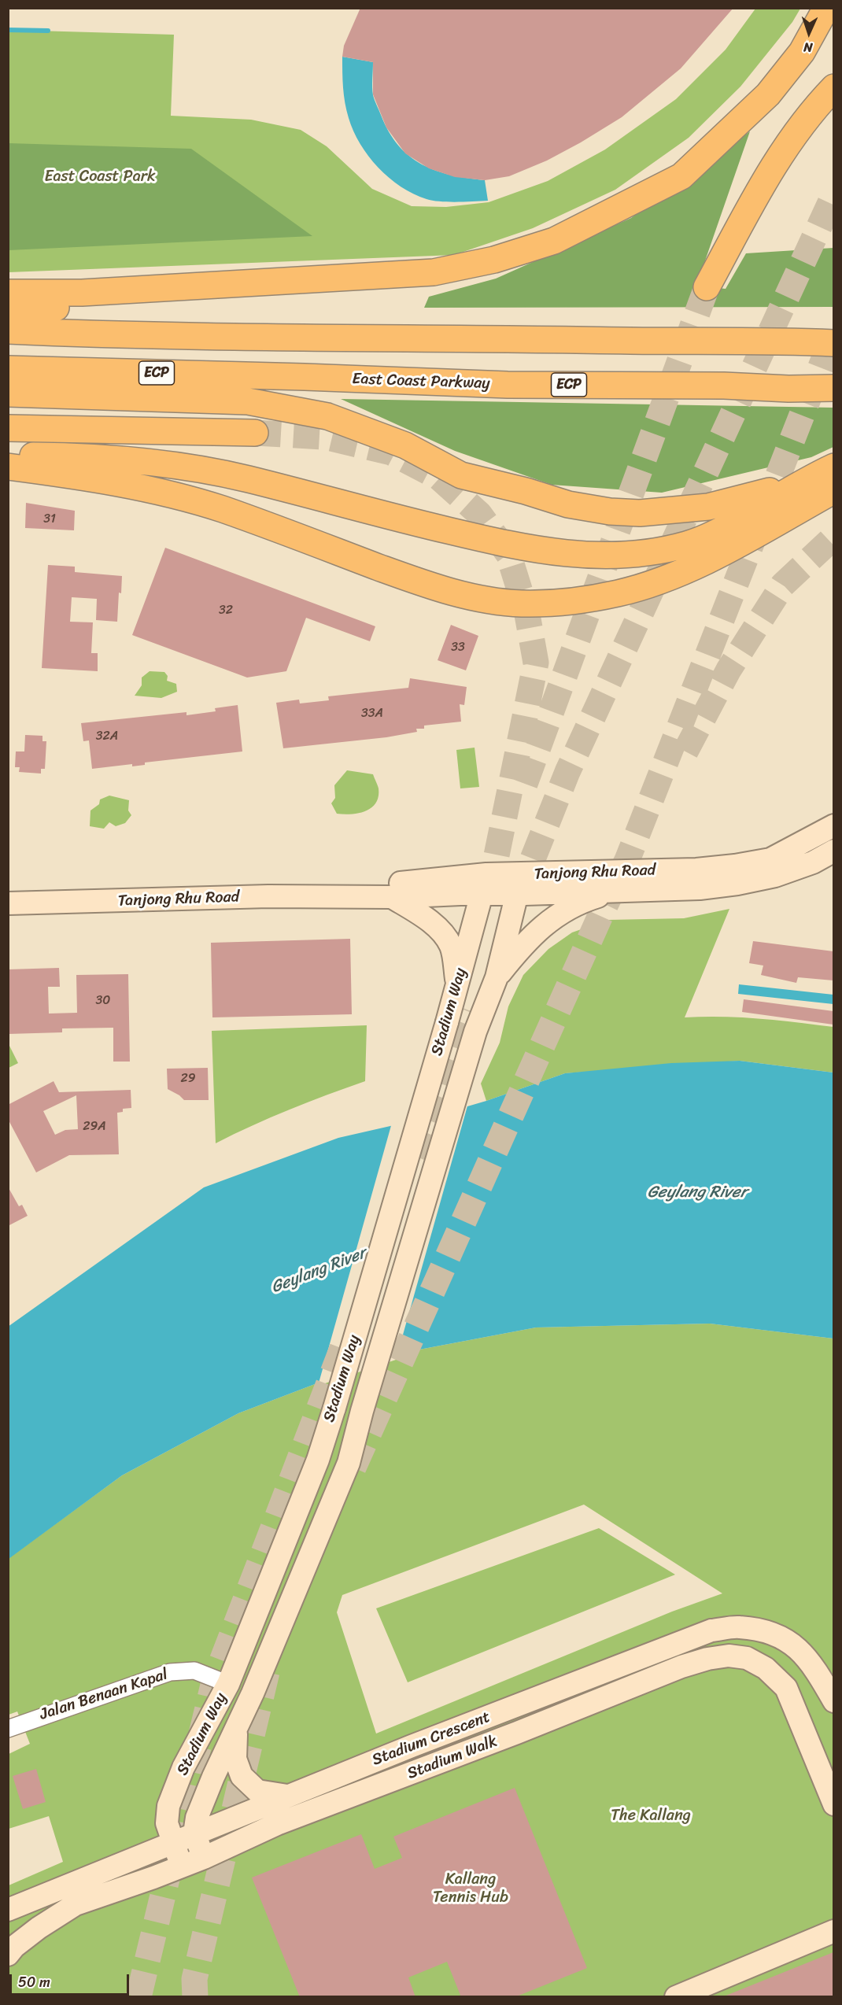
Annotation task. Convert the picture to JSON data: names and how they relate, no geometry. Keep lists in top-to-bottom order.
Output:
{
  "streets": {
    "highway": ["ECP", "East Coast Parkway"],
    "street": [
      "Tanjong Rhu Road",
      "Stadium Way",
      "Jalan Benaan Kapal",
      "Stadium Crescent",
      "Stadium Walk"
    ]
  },
  "crossings": [
    ["Tanjong Rhu Road", "Stadium Way"],
    ["Stadium Way", "Jalan Benaan Kapal"],
    ["Stadium Way", "Stadium Crescent"],
    ["Stadium Way", "Stadium Walk"]
  ],
  "water": ["Geylang River"],
  "parks": ["East Coast Park", "The Kallang", "Kallang Tennis Hub"],
  "house_numbers": [
    "31",
    "32",
    "33",
    "33A",
    "32A",
    "30",
    "29",
    "29A"
  ],
  "scale_bar": "50 m",
  "north": "bottom"
}
